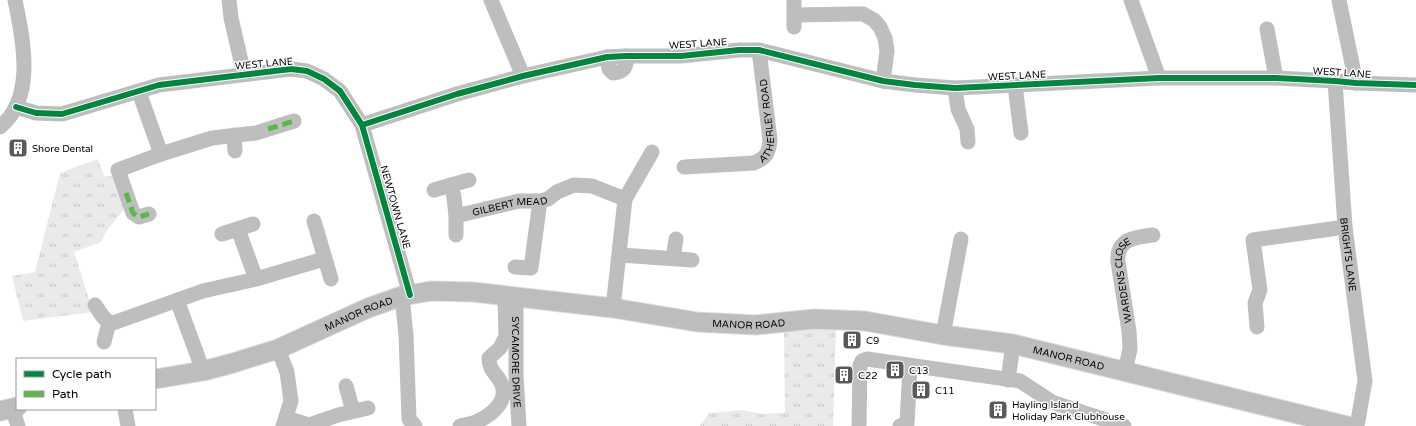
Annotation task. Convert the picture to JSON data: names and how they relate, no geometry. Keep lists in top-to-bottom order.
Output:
{
  "streets": {
    "main road": ["MANOR ROAD"],
    "street": [
      "WEST LANE",
      "ATHERLEY ROAD",
      "GILBERT MEAD",
      "NEWTOWN LANE",
      "BRIGHTS LANE",
      "WARDENS CLOSE",
      "SYCAMORE DRIVE"
    ]
  },
  "crossings": [
    ["WEST LANE", "ATHERLEY ROAD"],
    ["WEST LANE", "NEWTOWN LANE"],
    ["WEST LANE", "BRIGHTS LANE"],
    ["NEWTOWN LANE", "MANOR ROAD"],
    ["WARDENS CLOSE", "MANOR ROAD"],
    ["MANOR ROAD", "SYCAMORE DRIVE"]
  ],
  "places": {
    "building": [
      "Shore Dental",
      "C9",
      "C13",
      "C22",
      "C11",
      "Hayling Island Holiday Park Clubhouse"
    ]
  },
  "legend": ["Cycle path", "Path"]
}
